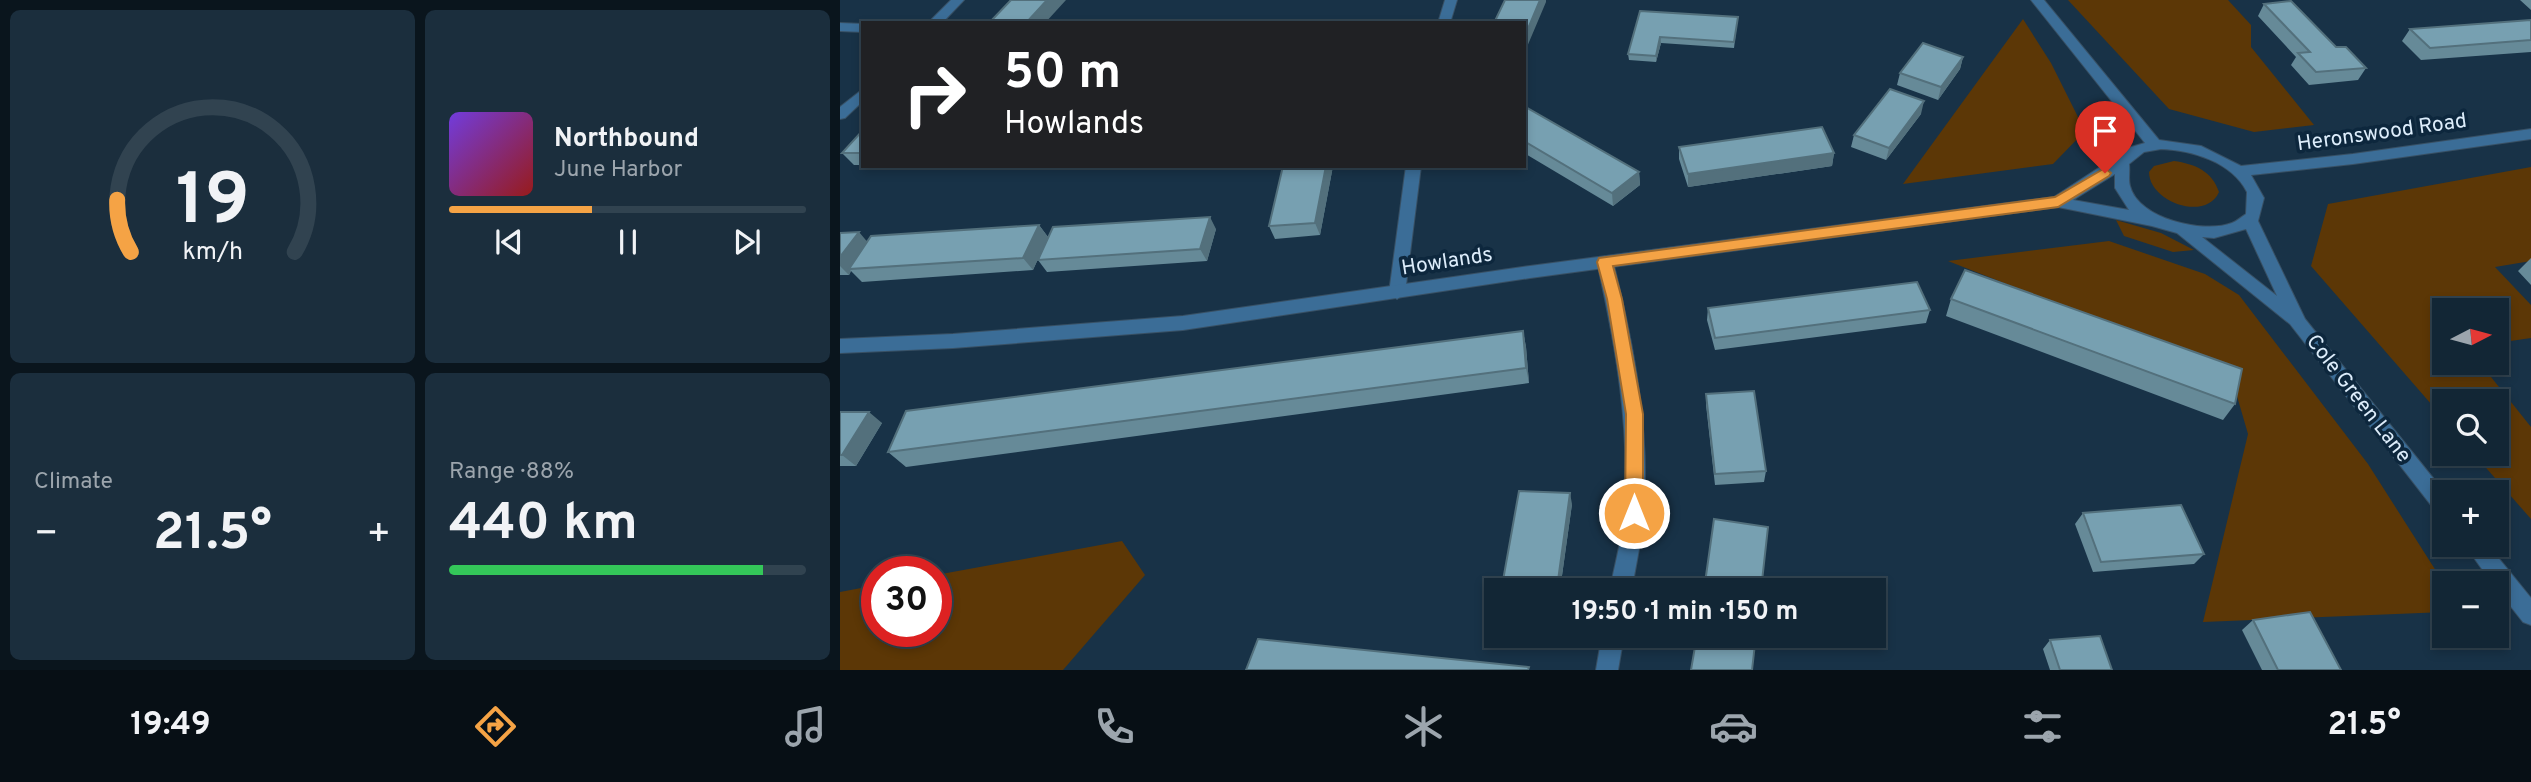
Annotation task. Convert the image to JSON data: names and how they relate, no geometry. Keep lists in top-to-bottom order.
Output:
{
  "streets": {
    "street": ["Heronswood Road", "Howlands", "Cole Green Lane"]
  },
  "crossings": [
    ["Heronswood Road", "Howlands"],
    ["Heronswood Road", "Cole Green Lane"],
    ["Howlands", "Cole Green Lane"]
  ],
  "north": "right",
  "page": {
    "turn": ["50 m", "Howlands"],
    "song": ["Northbound", "June Harbor"],
    "map_buttons": ["+", "−"],
    "tile": [
      "Climate",
      ["Range · 88%", "440 km"]
    ],
    "heat": ["−", "21.5°", "+"],
    "limit": "30",
    "trip": "19:50 · 1 min · 150 m",
    "tabs": ["19:49", "21.5°"],
    "gauge": ["19", "km/h"]
  }
}
